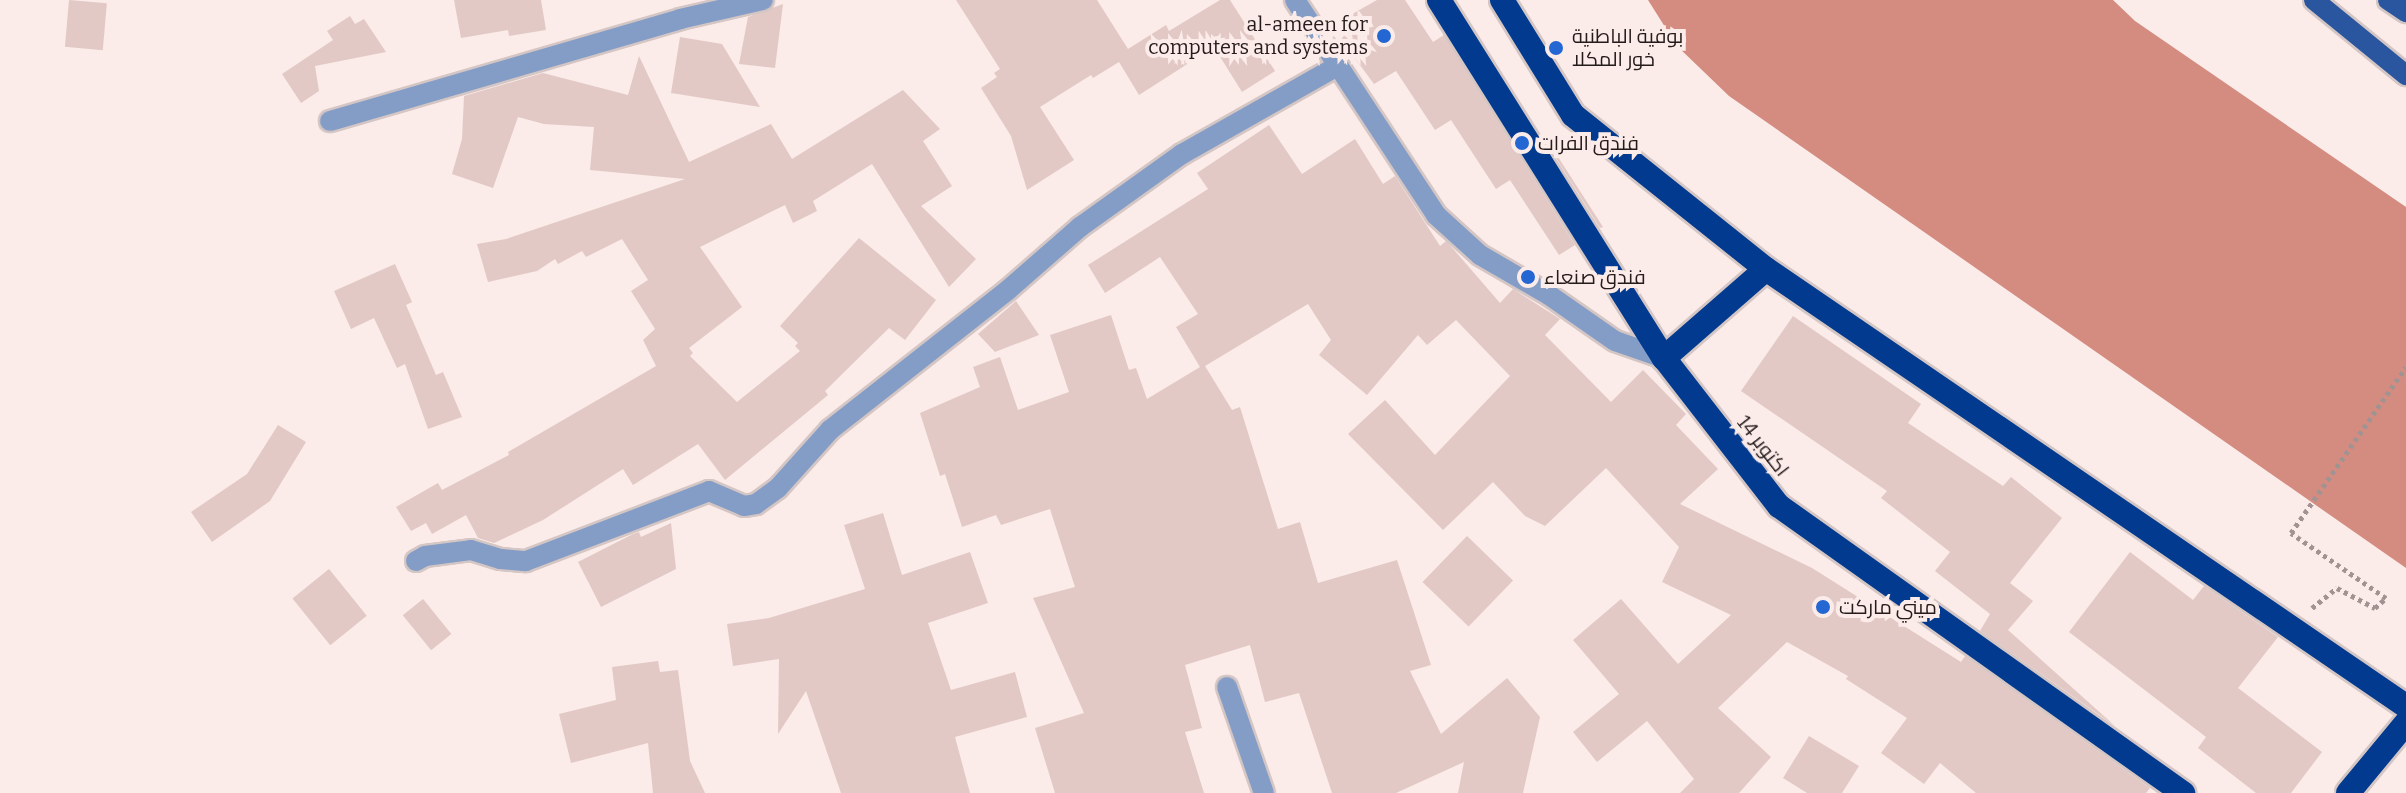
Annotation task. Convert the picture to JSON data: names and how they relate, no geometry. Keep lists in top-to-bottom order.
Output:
{
  "streets": {
    "highway": ["14 اكتوبر"]
  },
  "places": [
    "al-ameen for computers and systems",
    "بوفية الباطنية خور المكلا",
    "فندق الفرات",
    "فندق صنعاء",
    "ميني ماركت"
  ]
}
